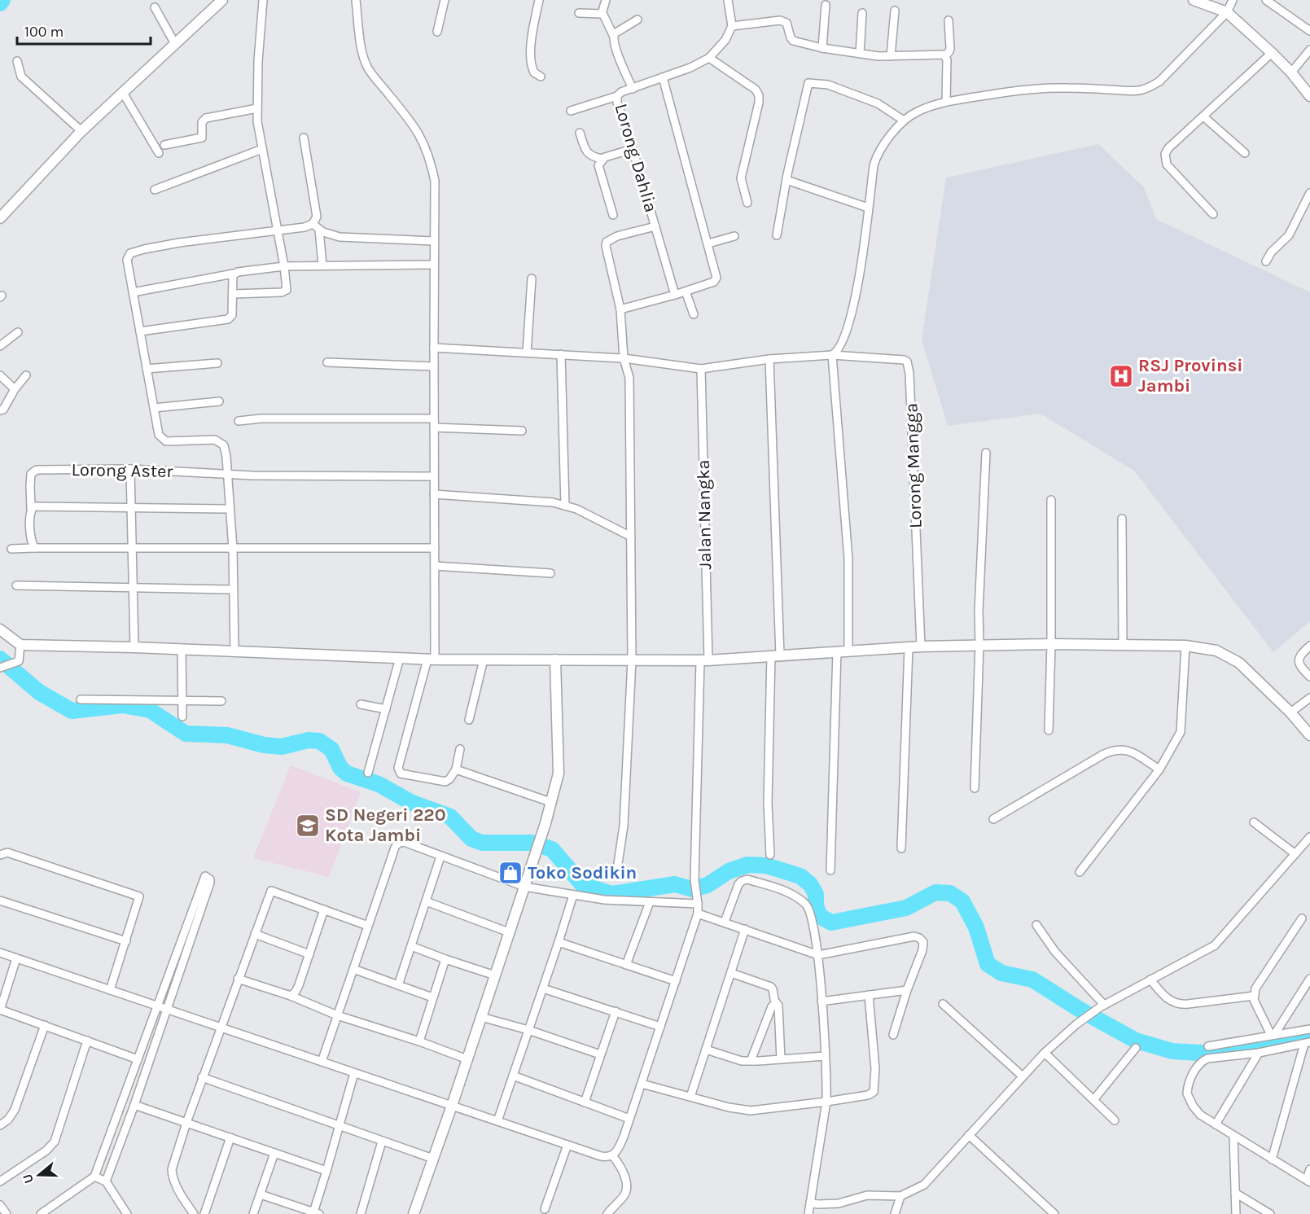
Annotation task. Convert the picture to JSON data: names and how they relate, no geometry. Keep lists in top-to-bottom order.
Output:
{
  "streets": {
    "street": [
      "Lorong Dahlia",
      "Lorong Mangga",
      "Lorong Aster",
      "Jalan Nangka"
    ]
  },
  "places": {
    "hospital": ["RSJ Provinsi Jambi"],
    "school or university": ["SD Negeri 220 Kota Jambi"],
    "shop": ["Toko Sodikin"]
  },
  "scale_bar": "100 m",
  "north": "left"
}
